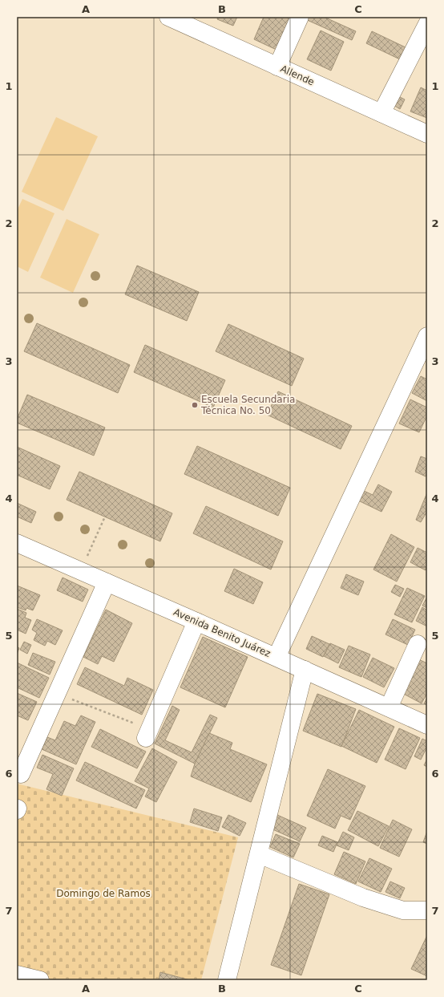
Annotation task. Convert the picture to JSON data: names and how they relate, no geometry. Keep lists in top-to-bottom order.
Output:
{
  "streets": {
    "street": ["Allende", "Avenida Benito Juárez"]
  },
  "parks": ["Domingo de Ramos"],
  "places": ["Escuela Secundaria Técnica No. 50"],
  "grid": {
    "columns": ["A", "B", "C"],
    "rows": [
      "1",
      "2",
      "3",
      "4",
      "5",
      "6",
      "7"
    ]
  }
}
